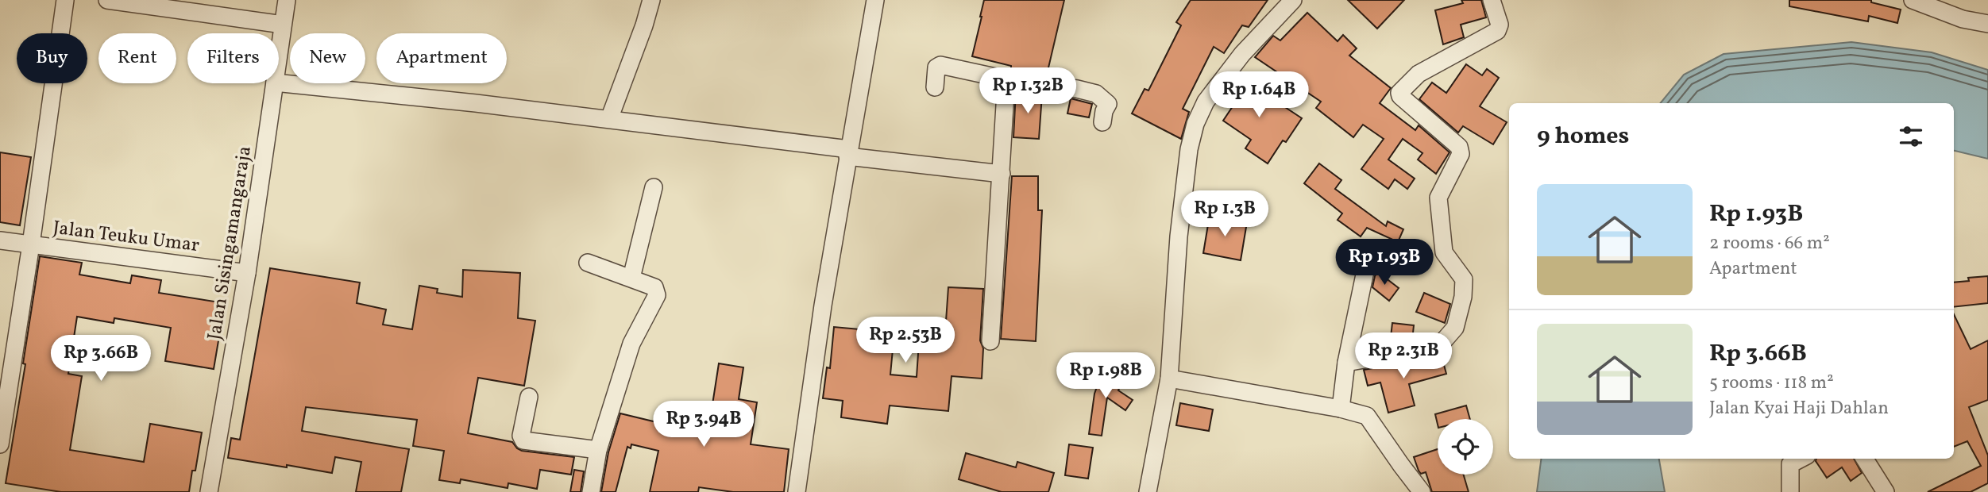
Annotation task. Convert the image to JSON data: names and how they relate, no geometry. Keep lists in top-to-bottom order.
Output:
{
  "streets": {
    "street": ["Jalan Teuku Umar", "Jalan Sisingamangaraja"]
  },
  "crossings": [
    ["Jalan Teuku Umar", "Jalan Sisingamangaraja"]
  ],
  "page": {
    "chip": [
      "Buy",
      "Rent",
      "Filters",
      "New",
      "Apartment"
    ],
    "price": [
      "Rp 1.32B",
      "Rp 1.64B",
      "Rp 1.3B",
      "Rp 1.93B",
      "Rp 2.53B",
      "Rp 2.31B",
      "Rp 3.66B",
      "Rp 1.98B",
      "Rp 3.94B"
    ],
    "heading": "9 homes",
    "list": [
      {
        "name": "Rp 1.93B",
        "note": "2 rooms · 66 m² · Apartment"
      },
      {
        "name": "Rp 3.66B",
        "note": "5 rooms · 118 m² · Jalan Kyai Haji Dahlan"
      }
    ]
  }
}
